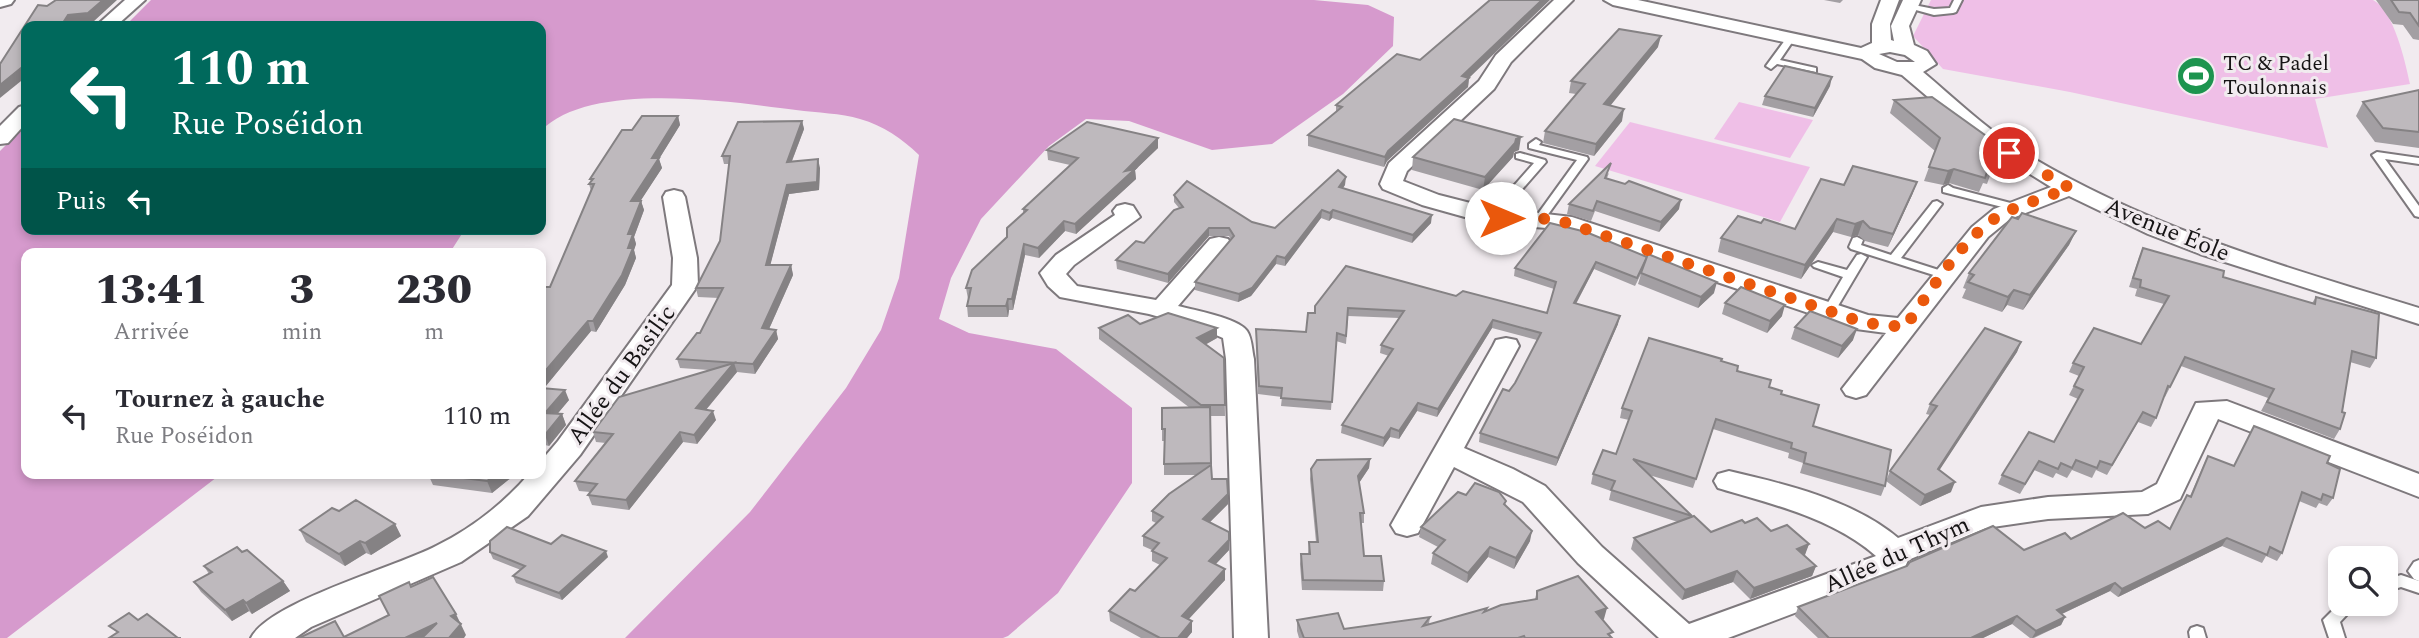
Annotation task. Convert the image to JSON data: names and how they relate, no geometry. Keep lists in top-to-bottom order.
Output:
{
  "streets": {
    "street": ["Avenue Éole", "Allée du Basilic", "Allée du Thym"]
  },
  "places": {
    "sports": ["TC & Padel Toulonnais"]
  },
  "page": {
    "turn": ["110 m", "Rue Poséidon"],
    "then": "Puis",
    "eta": [
      "13:41",
      "Arrivée",
      "3",
      "min",
      "230",
      "m"
    ],
    "list": [
      {
        "name": "Tournez à gauche",
        "note": "Rue Poséidon",
        "value": "110 m"
      }
    ]
  }
}
